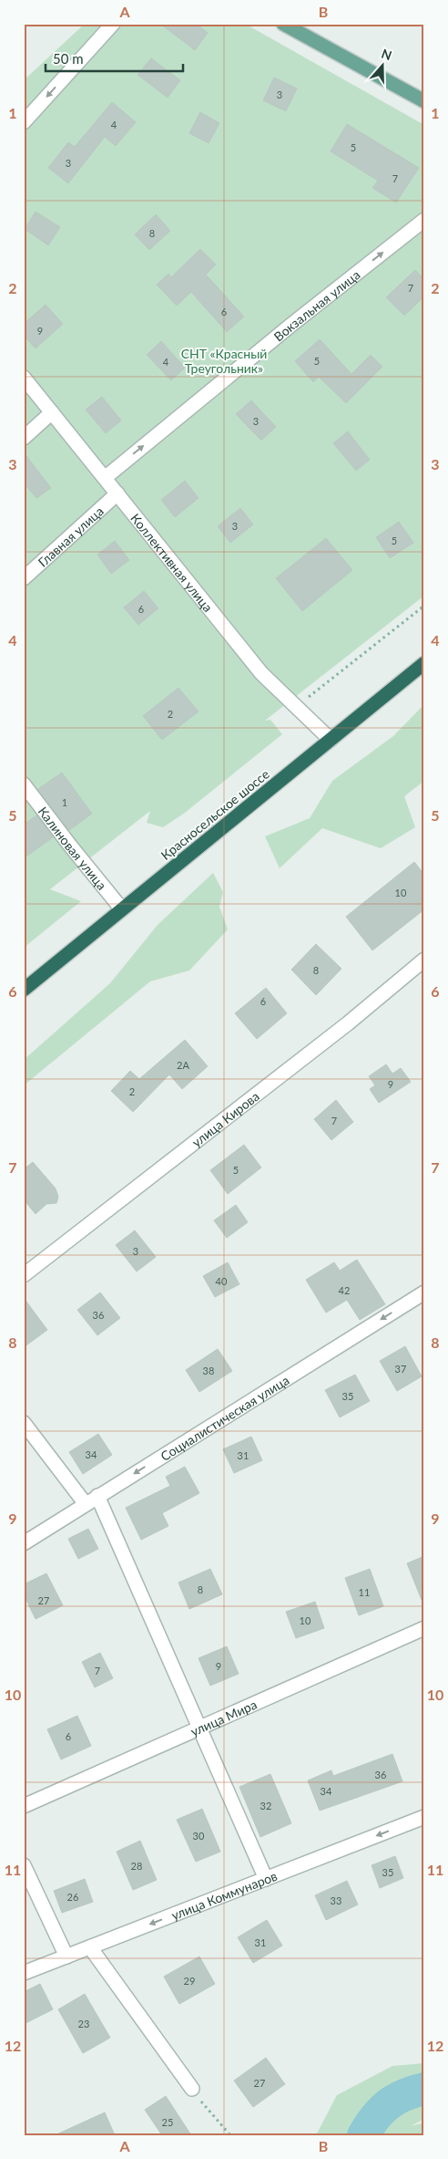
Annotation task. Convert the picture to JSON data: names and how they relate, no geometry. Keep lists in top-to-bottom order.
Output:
{
  "streets": {
    "highway": ["Красносельское шоссе"],
    "street": [
      "Вокзальная улица",
      "Главная улица",
      "Коллективная улица",
      "Калиновая улица",
      "улица Кирова",
      "Социалистическая улица",
      "улица Мира",
      "улица Коммунаров"
    ]
  },
  "crossings": [
    ["Вокзальная улица", "Коллективная улица"],
    ["Главная улица", "Коллективная улица"],
    ["Коллективная улица", "Красносельское шоссе"],
    ["Красносельское шоссе", "Калиновая улица"]
  ],
  "one_way": ["Вокзальная улица", "Социалистическая улица", "улица Коммунаров"],
  "parks": ["СНТ «Красный Треугольник»"],
  "house_numbers": [
    "3",
    "4",
    "5",
    "3",
    "7",
    "8",
    "7",
    "6",
    "9",
    "5",
    "4",
    "3",
    "3",
    "5",
    "6",
    "2",
    "1",
    "10",
    "8",
    "6",
    "2А",
    "9",
    "2",
    "7",
    "5",
    "3",
    "40",
    "42",
    "36",
    "37",
    "38",
    "35",
    "34",
    "31",
    "8",
    "11",
    "27",
    "10",
    "9",
    "7",
    "6",
    "36",
    "34",
    "32",
    "30",
    "28",
    "35",
    "26",
    "33",
    "31",
    "29",
    "23",
    "27",
    "25"
  ],
  "scale_bar": "50 m",
  "north": "top",
  "grid": {
    "columns": ["A", "B"],
    "rows": [
      "1",
      "2",
      "3",
      "4",
      "5",
      "6",
      "7",
      "8",
      "9",
      "10",
      "11",
      "12"
    ]
  }
}
